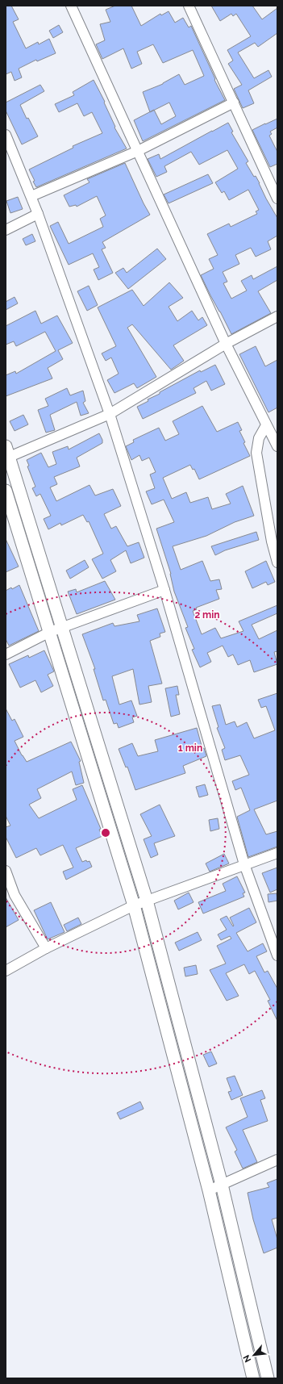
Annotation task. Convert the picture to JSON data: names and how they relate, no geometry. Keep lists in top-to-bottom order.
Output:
{
  "north": "bottom left",
  "rings": ["2 min", "1 min"]
}
